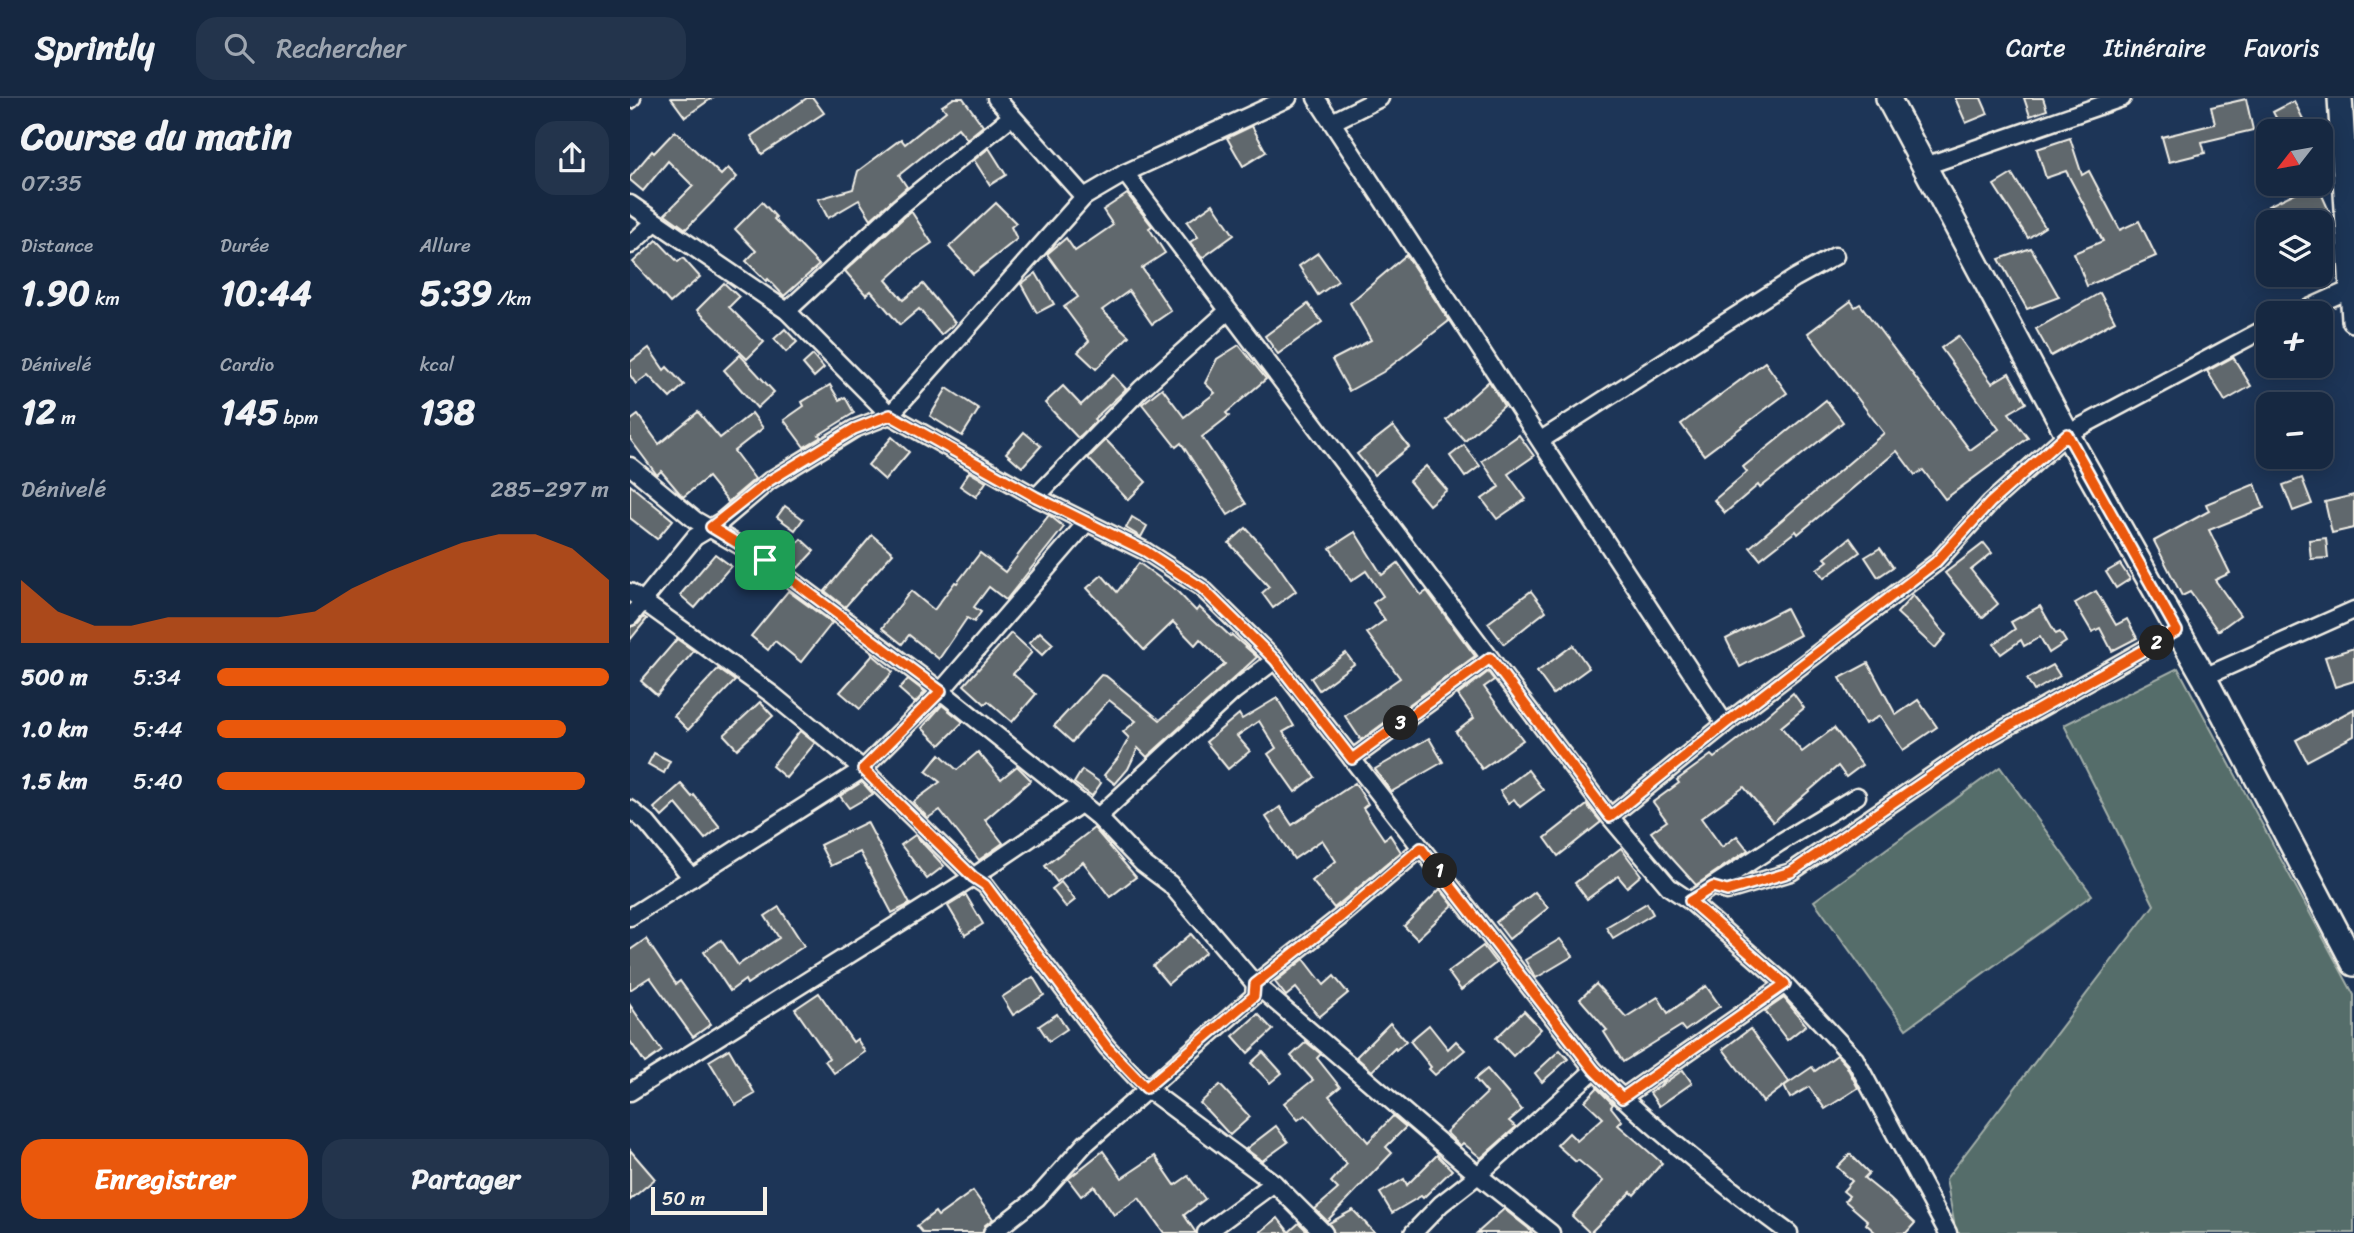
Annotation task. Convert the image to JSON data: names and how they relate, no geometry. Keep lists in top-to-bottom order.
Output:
{
  "scale_bar": "50 m",
  "north": "bottom left",
  "page": {
    "header": "Sprintly",
    "search": "Rechercher",
    "nav": ["Carte", "Itinéraire", "Favoris"],
    "heading": ["Course du matin", "07:35"],
    "map_buttons": ["+", "−"],
    "stats": [
      ["Distance", "1.90 km"],
      ["Durée", "10:44"],
      ["Allure", "5:39 /km"],
      ["Dénivelé", "12 m"],
      ["Cardio", "145 bpm"],
      ["kcal", "138"]
    ],
    "chart": ["Dénivelé", "285–297 m"],
    "pins": ["2", "3", "1"],
    "list": [
      {
        "name": "500 m",
        "note": "5:34"
      },
      {
        "name": "1.0 km",
        "note": "5:44"
      },
      {
        "name": "1.5 km",
        "note": "5:40"
      }
    ],
    "buttons": ["Enregistrer", "Partager"],
    "scale": "50 m"
  }
}
